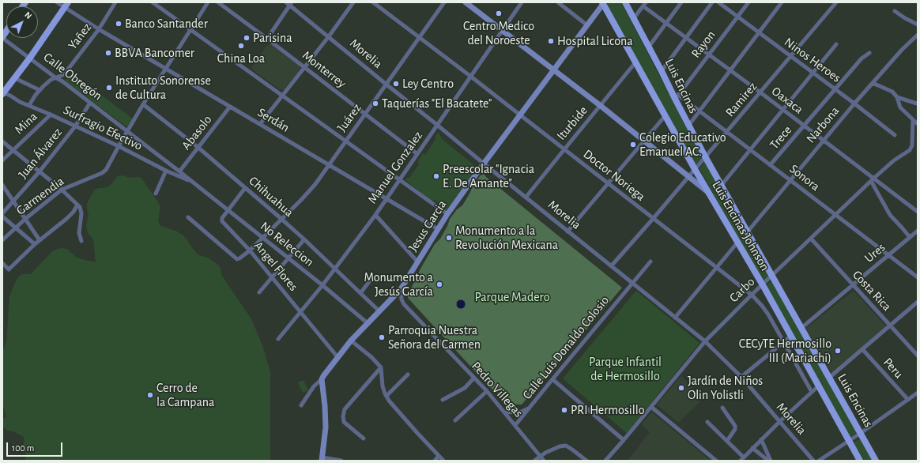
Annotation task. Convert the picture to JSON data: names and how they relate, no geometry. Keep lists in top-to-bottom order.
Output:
{
  "streets": {
    "main road": ["Luis Encinas", "Luis Encinas Johnson"],
    "street": [
      "Yañez",
      "Rayon",
      "Morelia",
      "Ninos Heroes",
      "Monterrey",
      "Calle Obregón",
      "Ramirez",
      "Oaxaca",
      "Juárez",
      "Serdán",
      "Mina",
      "Iturbide",
      "Narbona",
      "Surfragio Efectivo",
      "Abasolo",
      "Trece",
      "Juan Álvarez",
      "Manuel Gonzalez",
      "Doctor Noriega",
      "Sonora",
      "Garmendia",
      "Chihuahua",
      "Jesus Garcia",
      "No Releccion",
      "Ures",
      "Angel Flores",
      "Carbo",
      "Costa Rica",
      "Calle Luis Donaldo Colosio",
      "Peru",
      "Pedro Villegas"
    ]
  },
  "crossings": [
    ["Yañez", "Calle Obregón"],
    ["Yañez", "Serdán"],
    ["Yañez", "Surfragio Efectivo"],
    ["Rayon", "Ninos Heroes"],
    ["Rayon", "Luis Encinas"],
    ["Rayon", "Oaxaca"],
    ["Rayon", "Sonora"],
    ["Morelia", "Ramirez"],
    ["Morelia", "Juárez"],
    ["Morelia", "Iturbide"],
    ["Morelia", "Manuel Gonzalez"],
    ["Morelia", "Jesus Garcia"],
    ["Morelia", "Carbo"],
    ["Morelia", "Calle Luis Donaldo Colosio"],
    ["Ninos Heroes", "Ramirez"],
    ["Ninos Heroes", "Narbona"],
    ["Ninos Heroes", "Trece"],
    ["Monterrey", "Juárez"],
    ["Monterrey", "Manuel Gonzalez"],
    ["Calle Obregón", "Surfragio Efectivo"],
    ["Calle Obregón", "Abasolo"],
    ["Calle Obregón", "Juan Álvarez"],
    ["Calle Obregón", "Garmendia"],
    ["Calle Obregón", "No Releccion"],
    ["Luis Encinas", "Ramirez"],
    ["Luis Encinas", "Narbona"],
    ["Luis Encinas", "Sonora"],
    ["Luis Encinas", "Ures"],
    ["Luis Encinas", "Carbo"],
    ["Ramirez", "Oaxaca"],
    ["Ramirez", "Doctor Noriega"],
    ["Ramirez", "Sonora"],
    ["Ramirez", "Luis Encinas Johnson"],
    ["Oaxaca", "Narbona"],
    ["Oaxaca", "Trece"],
    ["Oaxaca", "Carbo"],
    ["Juárez", "Serdán"],
    ["Juárez", "Doctor Noriega"],
    ["Juárez", "Chihuahua"],
    ["Juárez", "No Releccion"],
    ["Juárez", "Angel Flores"],
    ["Serdán", "Abasolo"],
    ["Serdán", "Manuel Gonzalez"],
    ["Serdán", "Garmendia"],
    ["Serdán", "Jesus Garcia"],
    ["Mina", "Surfragio Efectivo"],
    ["Iturbide", "Doctor Noriega"],
    ["Iturbide", "Luis Encinas Johnson"],
    ["Narbona", "Sonora"],
    ["Surfragio Efectivo", "Juan Álvarez"],
    ["Surfragio Efectivo", "Garmendia"],
    ["Surfragio Efectivo", "No Releccion"],
    ["Abasolo", "Chihuahua"],
    ["Trece", "Sonora"],
    ["Manuel Gonzalez", "Doctor Noriega"],
    ["Manuel Gonzalez", "Chihuahua"],
    ["Manuel Gonzalez", "No Releccion"],
    ["Manuel Gonzalez", "Angel Flores"],
    ["Doctor Noriega", "Jesus Garcia"],
    ["Doctor Noriega", "Carbo"],
    ["Sonora", "Ures"],
    ["Sonora", "Carbo"],
    ["Garmendia", "Chihuahua"],
    ["Chihuahua", "Jesus Garcia"],
    ["Chihuahua", "Angel Flores"],
    ["Jesus Garcia", "Luis Encinas Johnson"],
    ["Jesus Garcia", "No Releccion"],
    ["Jesus Garcia", "Angel Flores"],
    ["Jesus Garcia", "Pedro Villegas"],
    ["Luis Encinas Johnson", "Carbo"],
    ["No Releccion", "Angel Flores"],
    ["Ures", "Costa Rica"],
    ["Carbo", "Costa Rica"],
    ["Calle Luis Donaldo Colosio", "Pedro Villegas"]
  ],
  "parks": ["Parque Madero", "Parque Infantil de Hermosillo"],
  "places": [
    "Centro Medico del Noroeste",
    "Banco Santander",
    "Parisina",
    "Hospital Licona",
    "China Loa",
    "BBVA Bancomer",
    "Ley Centro",
    "Instituto Sonorense de Cultura",
    "Taquerías \"El Bacatete\"",
    "Colegio Educativo Emanuel AC.",
    "Preescolar \"Ignacia E. De Amante\"",
    "Monumento a la Revolución Mexicana",
    "Monumento a Jesús García",
    "Parroquia Nuestra Señora del Carmen",
    "CECyTE Hermosillo III (Mariachi)",
    "Jardín de Niños Olin Yolistli",
    "Cerro de la Campana",
    "PRI Hermosillo"
  ],
  "scale_bar": "100 m",
  "north": "top right"
}
